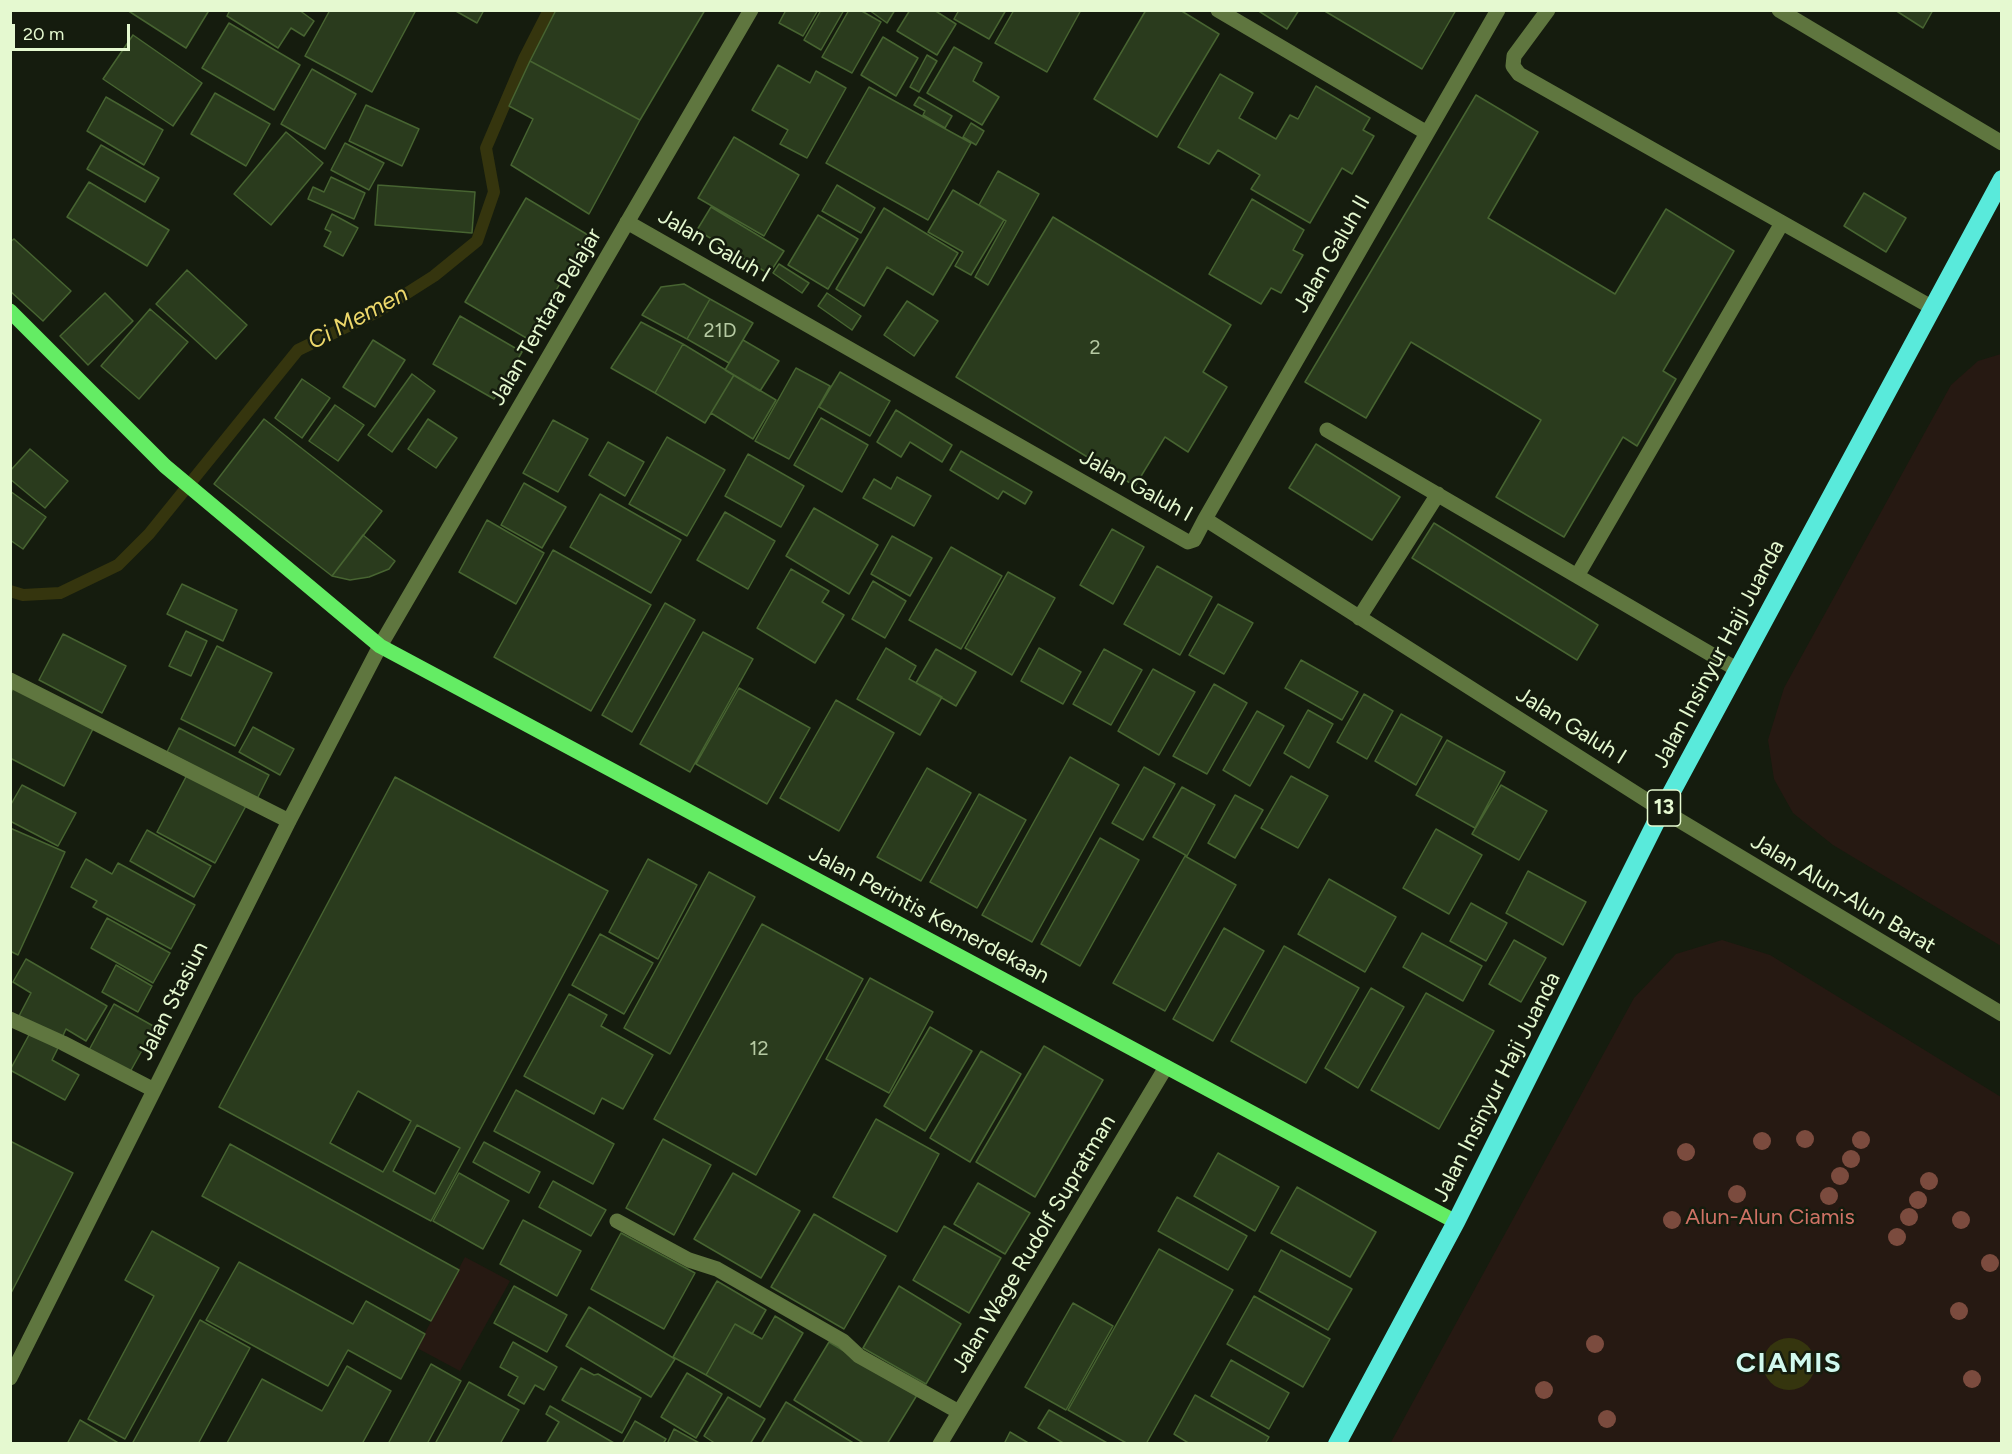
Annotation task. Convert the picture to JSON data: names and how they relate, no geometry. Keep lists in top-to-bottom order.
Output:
{
  "streets": {
    "highway": ["Jalan Insinyur Haji Juanda", "13"],
    "main road": ["Jalan Perintis Kemerdekaan"],
    "street": [
      "Jalan Galuh I",
      "Jalan Galuh II",
      "Jalan Tentara Pelajar",
      "Jalan Alun-Alun Barat",
      "Jalan Stasiun",
      "Jalan Wage Rudolf Supratman"
    ]
  },
  "crossings": [
    ["Jalan Galuh I", "Jalan Galuh II"],
    ["Jalan Galuh I", "Jalan Tentara Pelajar"],
    ["Jalan Galuh I", "Jalan Insinyur Haji Juanda"],
    ["Jalan Galuh I", "Jalan Alun-Alun Barat"],
    ["Jalan Tentara Pelajar", "Jalan Perintis Kemerdekaan"],
    ["Jalan Tentara Pelajar", "Jalan Stasiun"],
    ["Jalan Insinyur Haji Juanda", "Jalan Alun-Alun Barat"],
    ["Jalan Insinyur Haji Juanda", "Jalan Perintis Kemerdekaan"],
    ["Jalan Perintis Kemerdekaan", "Jalan Stasiun"],
    ["Jalan Perintis Kemerdekaan", "Jalan Wage Rudolf Supratman"]
  ],
  "districts": ["CIAMIS"],
  "water": ["Ci Memen"],
  "parks": ["Alun-Alun Ciamis"],
  "house_numbers": ["21D", "2", "12"],
  "scale_bar": "20 m"
}
